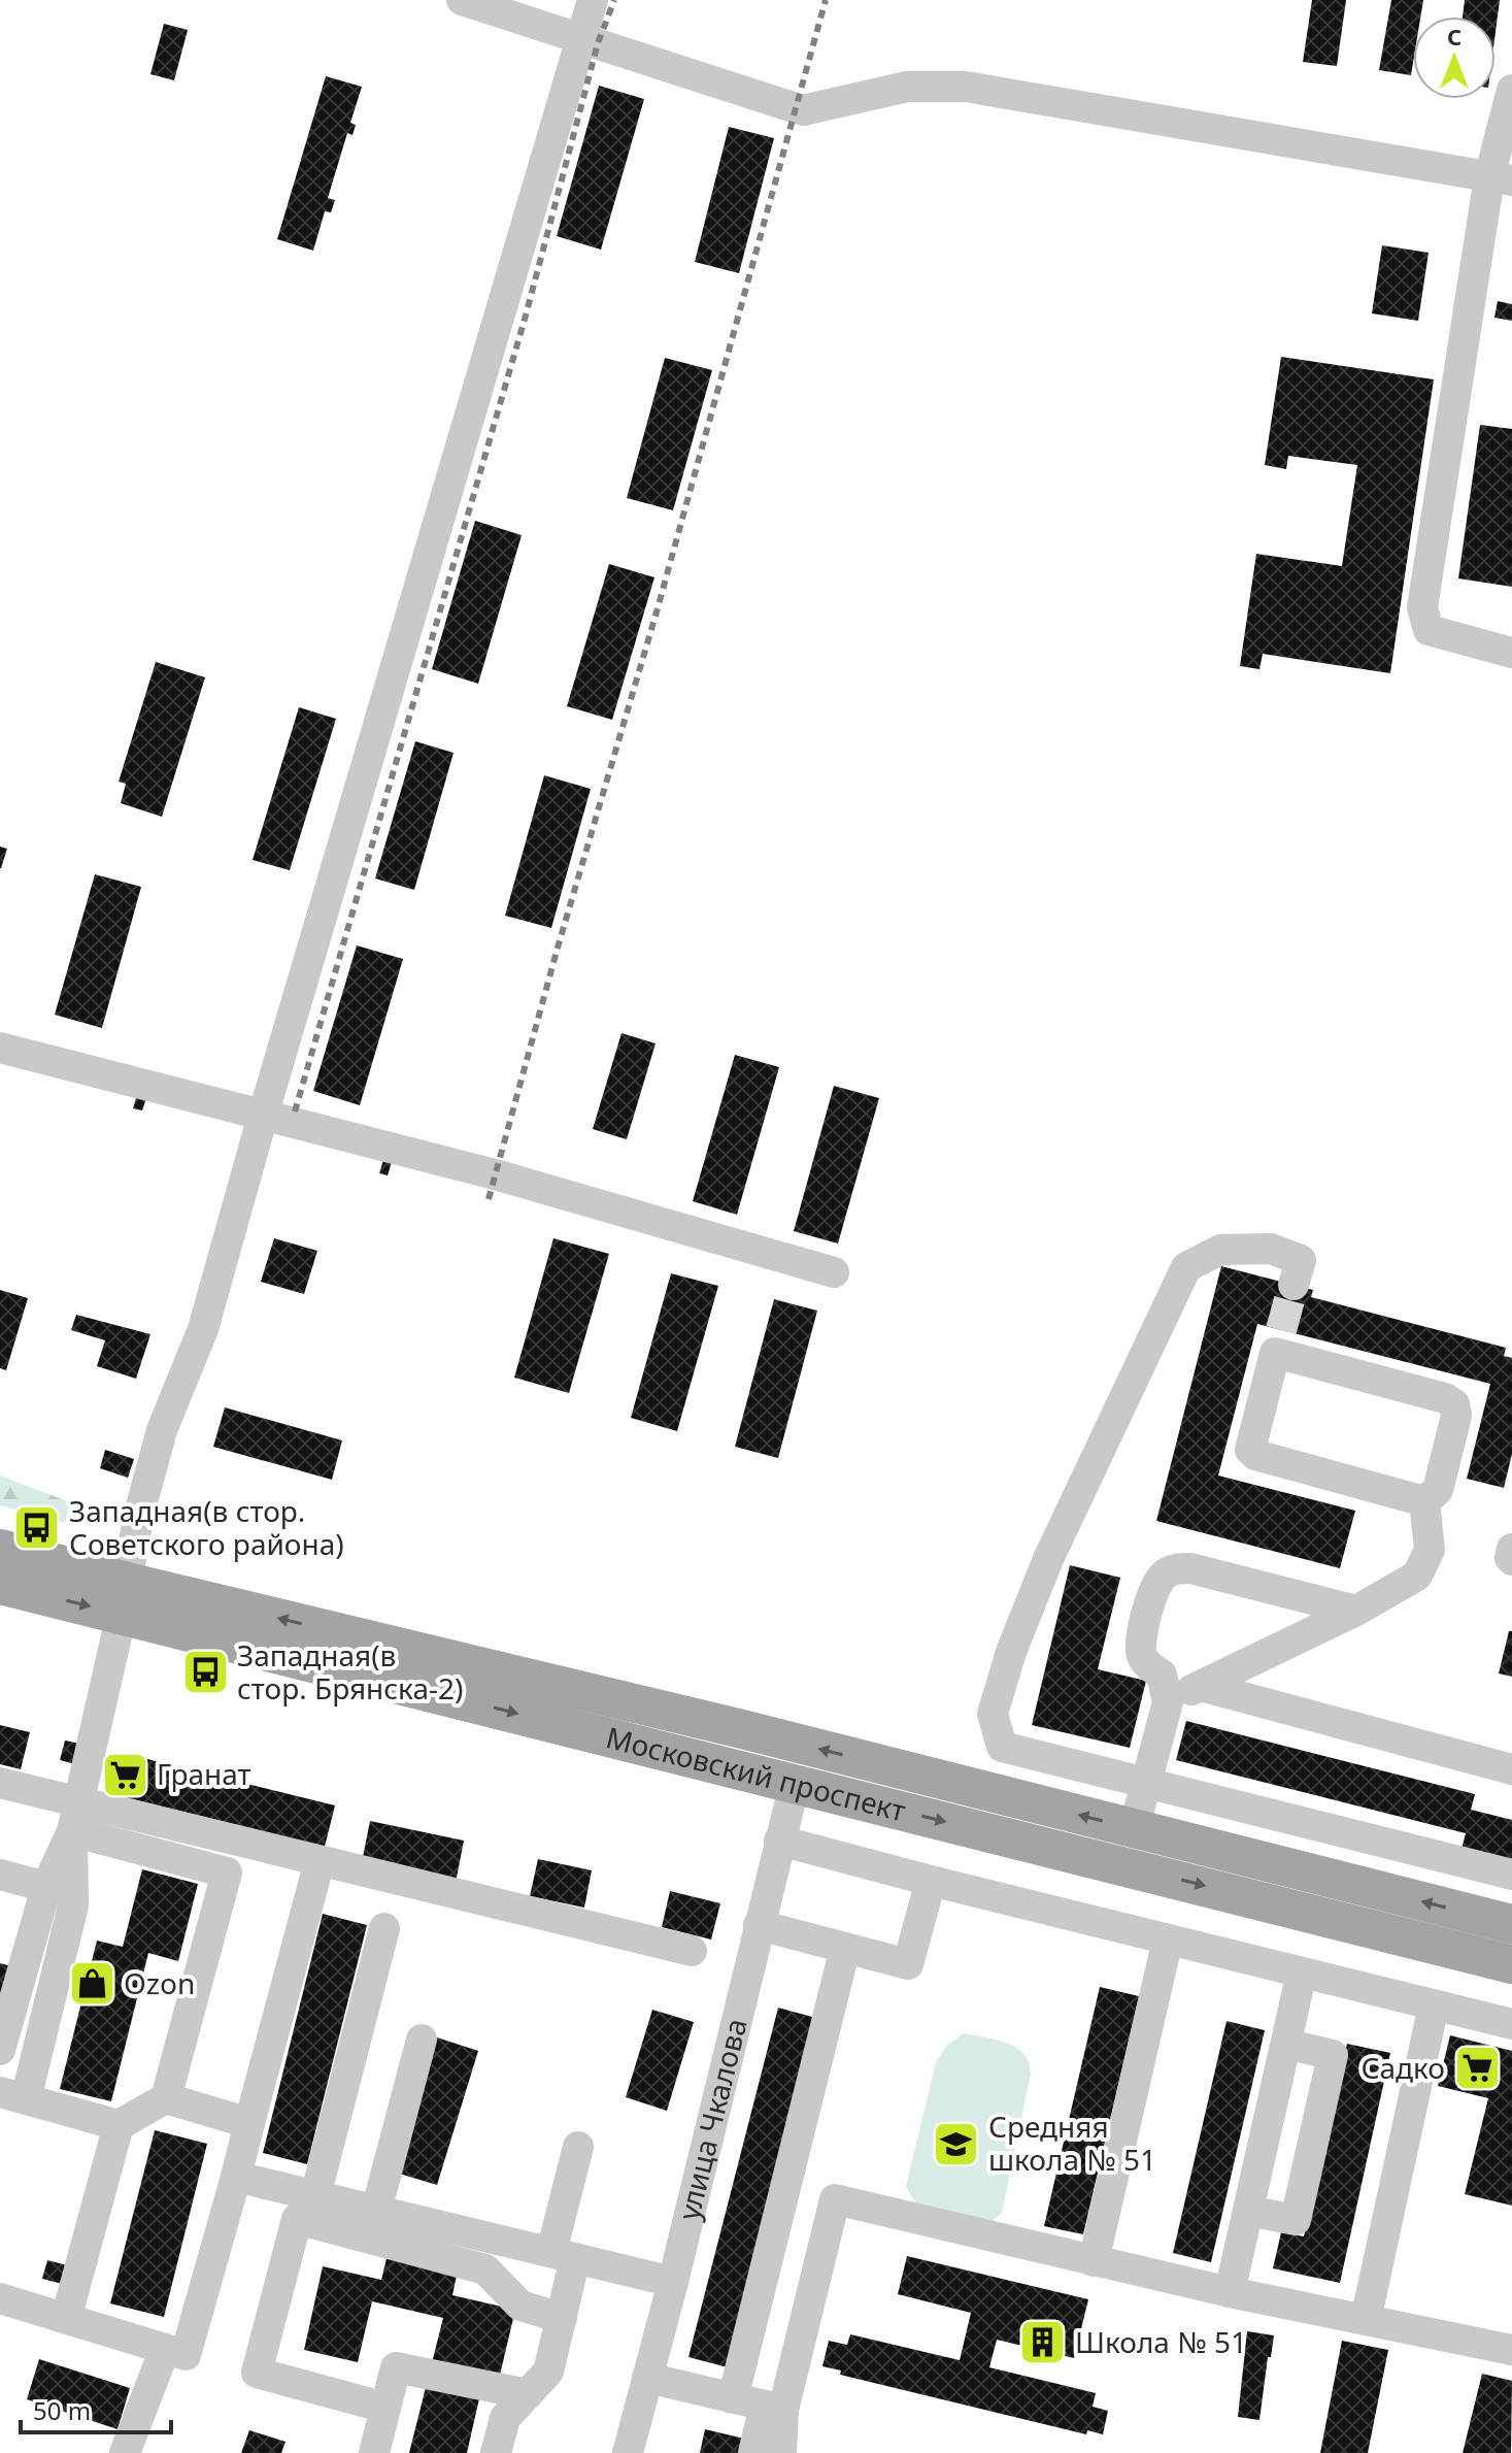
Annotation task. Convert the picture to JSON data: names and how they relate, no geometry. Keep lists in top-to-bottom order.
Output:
{
  "streets": {
    "main road": ["Московский проспект"],
    "street": ["улица Чкалова"]
  },
  "crossings": [
    ["Московский проспект", "улица Чкалова"]
  ],
  "places": {
    "bus stop": ["Западная(в стор. Советского района)", "Западная(в стор. Брянска-2)"],
    "supermarket": ["Гранат", "Садко"],
    "shop": ["Ozon"],
    "school or university": ["Средняя школа № 51"],
    "building": ["Школа № 51"]
  },
  "scale_bar": "50 m",
  "north": "top"
}
